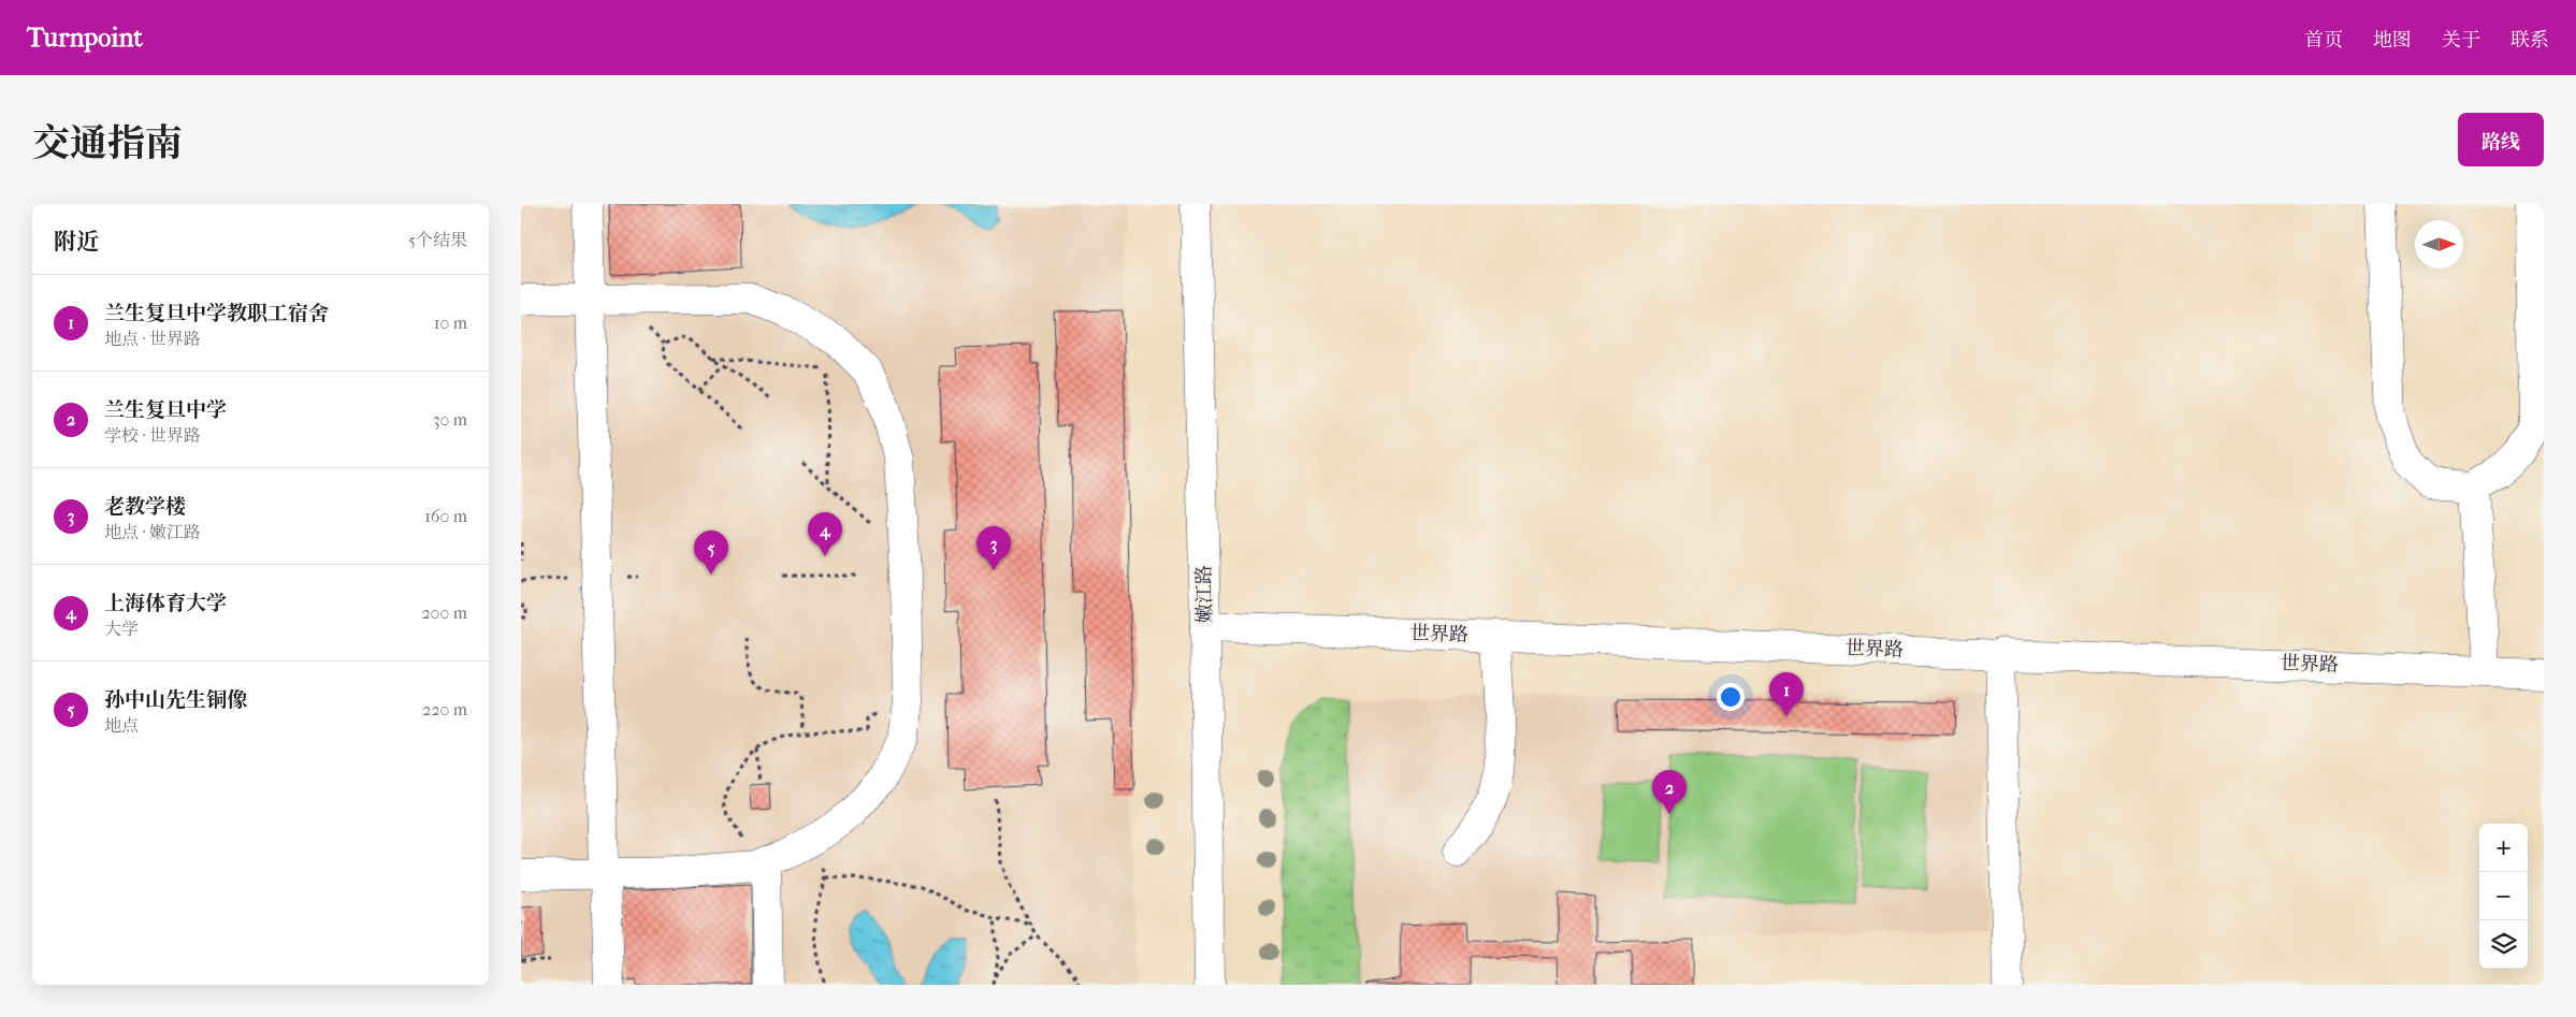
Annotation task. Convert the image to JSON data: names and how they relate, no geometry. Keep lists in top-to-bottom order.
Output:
{
  "streets": {
    "street": ["嫩江路", "世界路"]
  },
  "crossings": [
    ["嫩江路", "世界路"]
  ],
  "north": "right",
  "page": {
    "header": "Turnpoint",
    "nav": [
      "首页",
      "地图",
      "关于",
      "联系"
    ],
    "title": "交通指南",
    "buttons": "路线",
    "heading": ["附近", "5个结果"],
    "list": [
      {
        "mark": "1",
        "name": "兰生复旦中学教职工宿舍",
        "note": "地点 · 世界路",
        "value": "10 m"
      },
      {
        "mark": "2",
        "name": "兰生复旦中学",
        "note": "学校 · 世界路",
        "value": "30 m"
      },
      {
        "mark": "3",
        "name": "老教学楼",
        "note": "地点 · 嫩江路",
        "value": "160 m"
      },
      {
        "mark": "4",
        "name": "上海体育大学",
        "note": "大学",
        "value": "200 m"
      },
      {
        "mark": "5",
        "name": "孙中山先生铜像",
        "note": "地点",
        "value": "220 m"
      }
    ],
    "pins": [
      "4",
      "3",
      "5",
      "1",
      "2"
    ],
    "map_buttons": ["+", "−"]
  }
}
